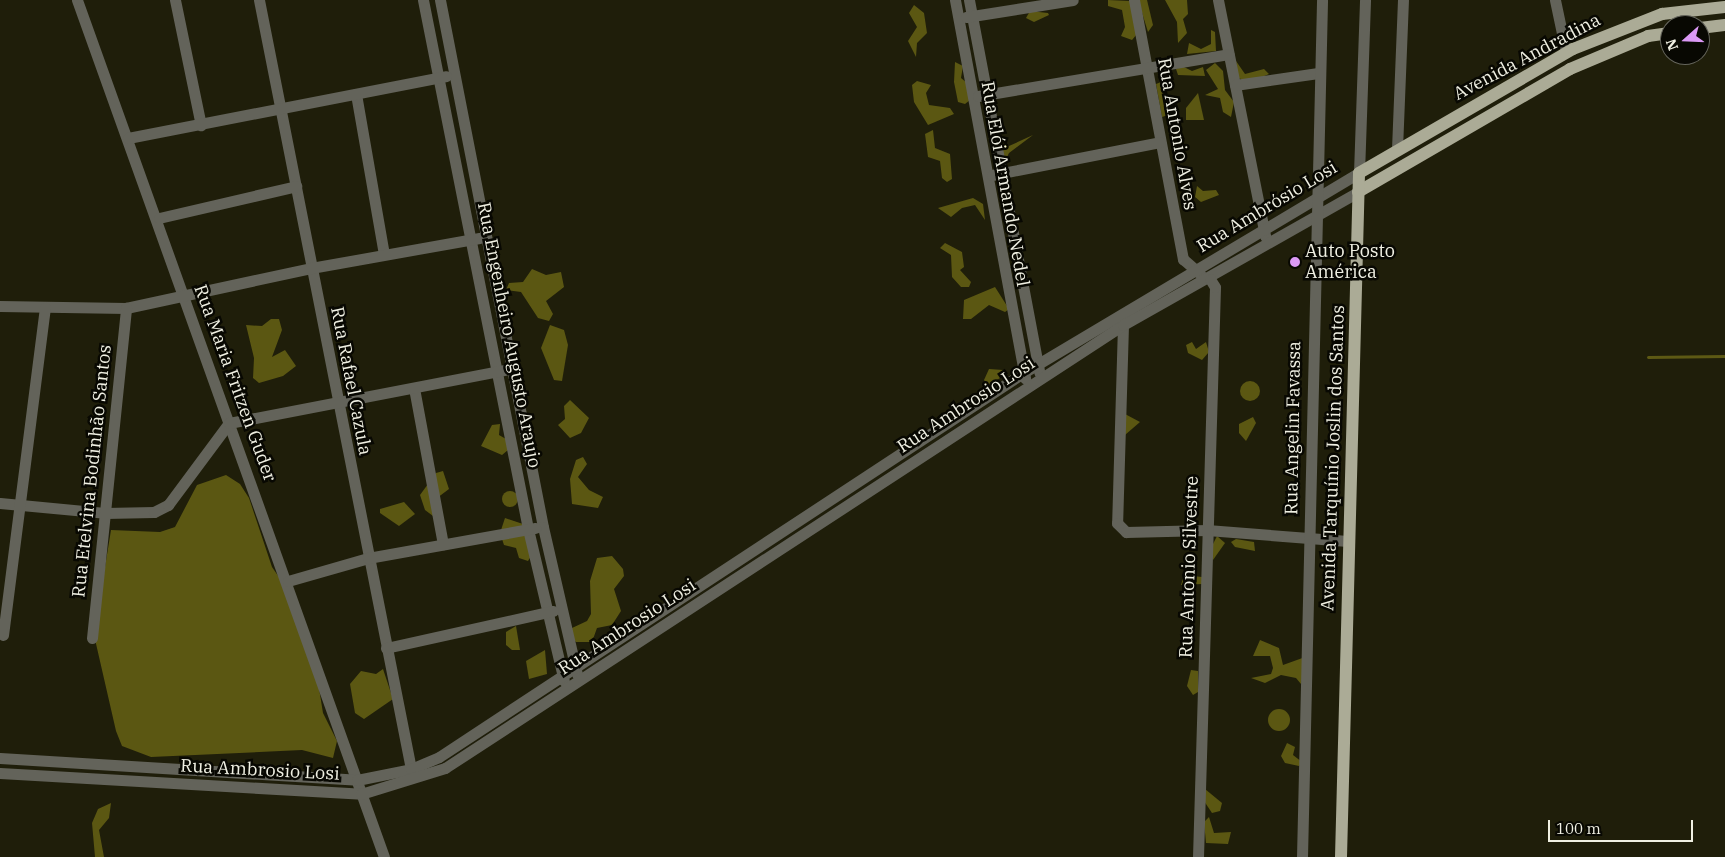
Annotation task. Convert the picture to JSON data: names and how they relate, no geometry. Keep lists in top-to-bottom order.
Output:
{
  "streets": {
    "main road": ["Avenida Andradina", "Avenida Tarquínio Joslin dos Santos"],
    "street": [
      "Rua Antonio Alves",
      "Rua Elói Armando Nedel",
      "Rua Ambrósio Losi",
      "Rua Engenheiro Augusto Araujo",
      "Rua Rafael Cazula",
      "Rua Maria Fritzen Guder",
      "Rua Ambrosio Losi",
      "Rua Angelin Favassa",
      "Rua Etelvina Bodinhão Santos",
      "Rua Antonio Silvestre"
    ]
  },
  "crossings": [
    ["Avenida Andradina", "Rua Ambrósio Losi"],
    ["Avenida Andradina", "Avenida Tarquínio Joslin dos Santos"],
    ["Rua Antonio Alves", "Rua Ambrósio Losi"],
    ["Rua Antonio Alves", "Rua Ambrosio Losi"],
    ["Rua Elói Armando Nedel", "Rua Ambrosio Losi"],
    ["Rua Ambrósio Losi", "Rua Ambrosio Losi"],
    ["Rua Ambrósio Losi", "Rua Angelin Favassa"],
    ["Rua Ambrósio Losi", "Avenida Tarquínio Joslin dos Santos"],
    ["Rua Ambrósio Losi", "Rua Antonio Silvestre"],
    ["Rua Engenheiro Augusto Araujo", "Rua Ambrosio Losi"],
    ["Rua Rafael Cazula", "Rua Ambrosio Losi"],
    ["Rua Maria Fritzen Guder", "Rua Ambrosio Losi"],
    ["Rua Ambrosio Losi", "Rua Antonio Silvestre"]
  ],
  "places": ["Auto Posto América"],
  "scale_bar": "100 m",
  "north": "left"
}
